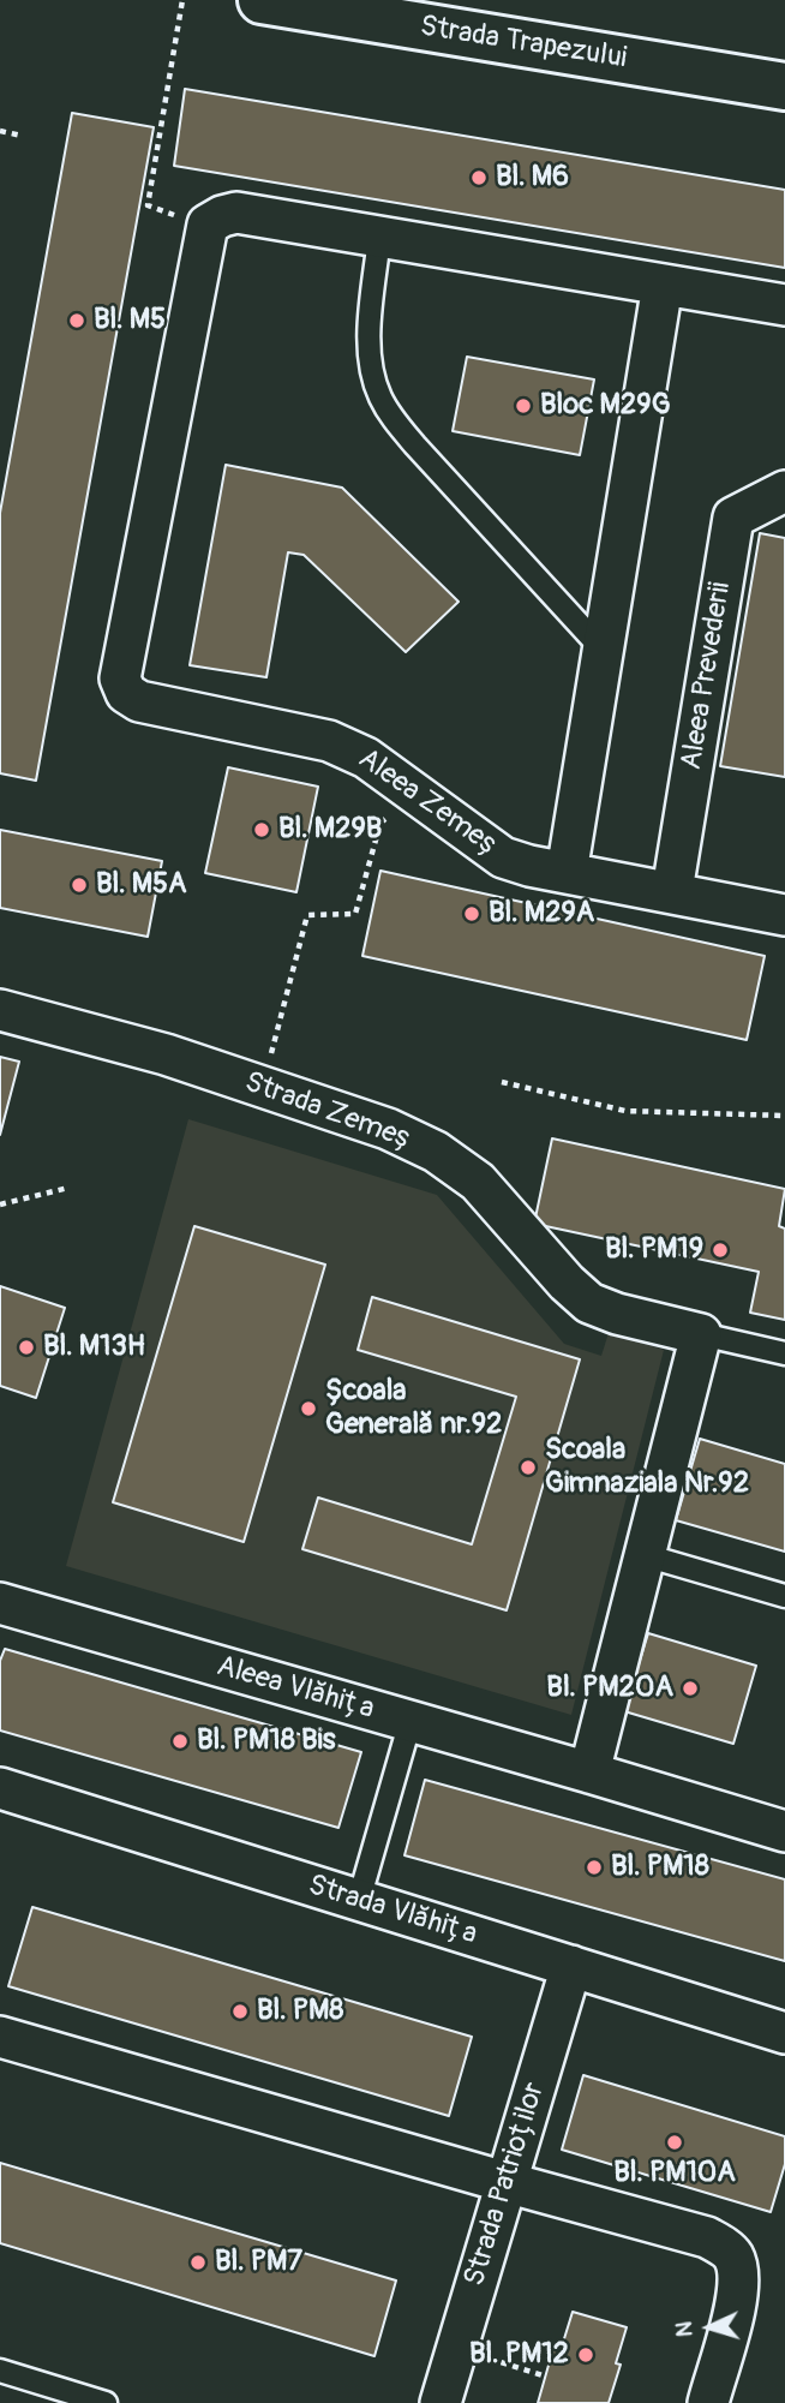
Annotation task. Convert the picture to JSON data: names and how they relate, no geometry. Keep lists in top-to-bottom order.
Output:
{
  "streets": {
    "street": [
      "Strada Trapezului",
      "Aleea Prevederii",
      "Aleea Zemeș",
      "Strada Zemeș",
      "Aleea Vlăhița",
      "Strada Vlăhița",
      "Strada Patrioților"
    ]
  },
  "crossings": [
    ["Aleea Prevederii", "Aleea Zemeș"],
    ["Strada Vlăhița", "Strada Patrioților"]
  ],
  "places": [
    "Bl. M6",
    "Bl. M5",
    "Bloc M29G",
    "Bl. M29B",
    "Bl. M5A",
    "Bl. M29A",
    "Bl. PM19",
    "Bl. M13H",
    "Școala Generală nr.92",
    "Scoala Gimnaziala Nr.92",
    "Bl. PM20A",
    "Bl. PM18 Bis",
    "Bl. PM18",
    "Bl. PM8",
    "Bl. PM10A",
    "Bl. PM7",
    "Bl. PM12"
  ],
  "north": "left"
}
